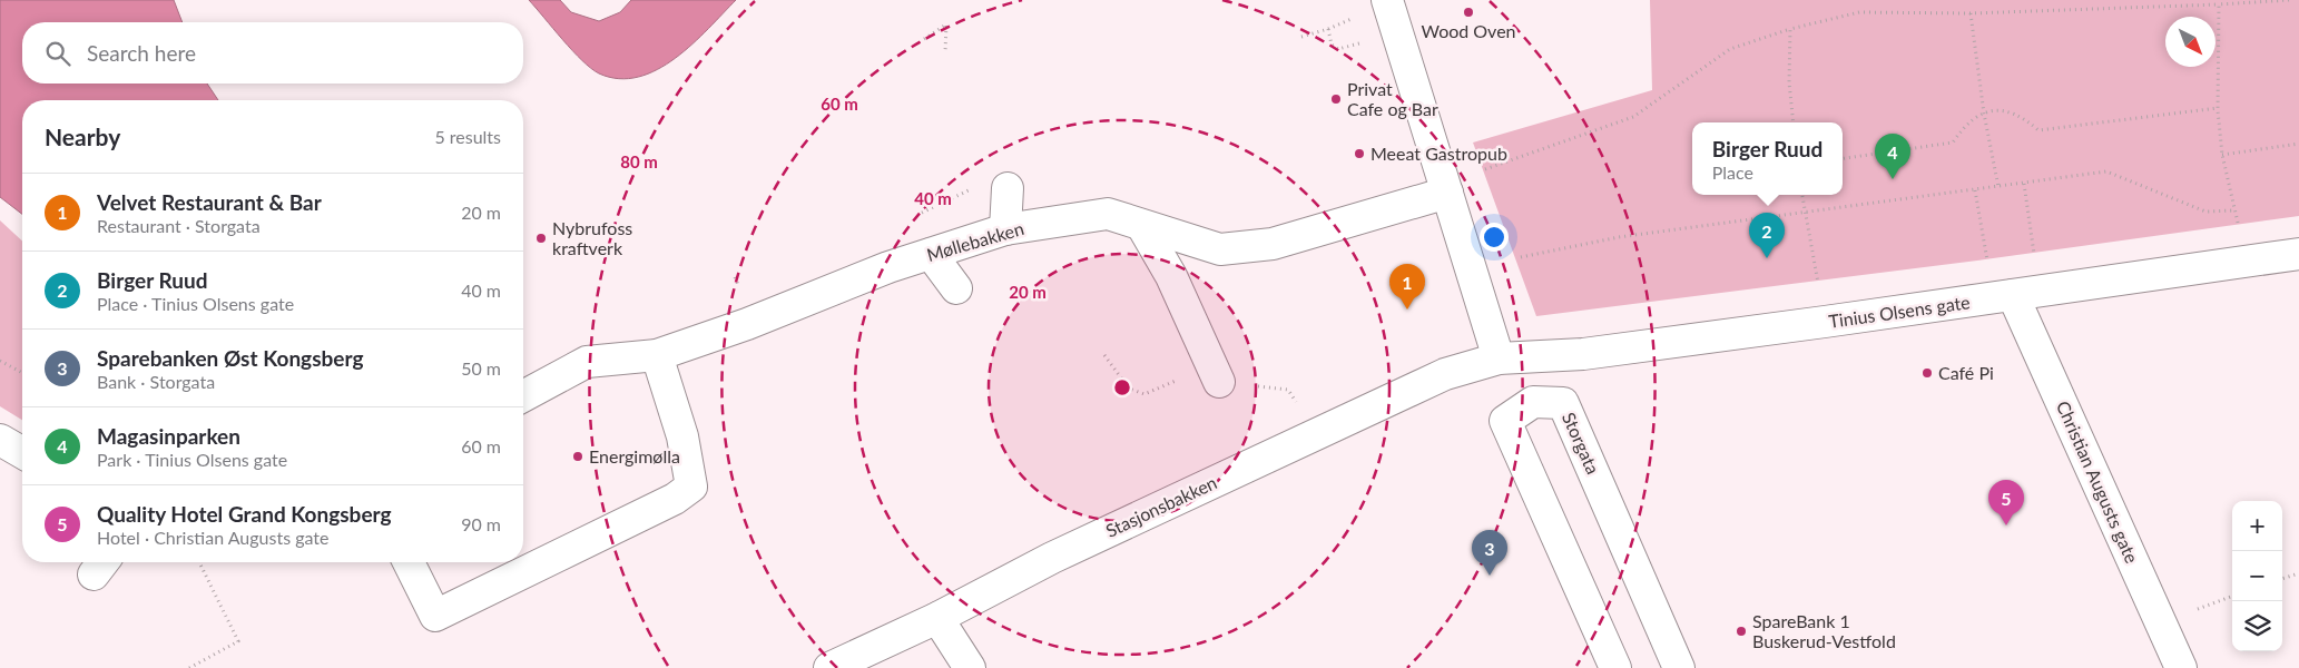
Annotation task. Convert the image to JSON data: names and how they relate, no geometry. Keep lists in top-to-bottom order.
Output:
{
  "streets": {
    "street": [
      "Møllebakken",
      "Tinius Olsens gate",
      "Storgata",
      "Christian Augusts gate",
      "Stasjonsbakken"
    ]
  },
  "crossings": [
    ["Tinius Olsens gate", "Christian Augusts gate"],
    ["Tinius Olsens gate", "Stasjonsbakken"]
  ],
  "places": [
    "Wood Oven",
    "Privat Cafe og Bar",
    "Meeat Gastropub",
    "Nybrufoss kraftverk",
    "Café Pi",
    "Energimølla",
    "SpareBank 1 Buskerud-Vestfold"
  ],
  "north": "bottom right",
  "page": {
    "search": "Search here",
    "heading": ["Nearby", "5 results"],
    "popup": ["Birger Ruud", "Place"],
    "pins": [
      "4",
      "2",
      "1",
      "5",
      "3"
    ],
    "list": [
      {
        "mark": "1",
        "name": "Velvet Restaurant & Bar",
        "note": "Restaurant · Storgata",
        "value": "20 m"
      },
      {
        "mark": "2",
        "name": "Birger Ruud",
        "note": "Place · Tinius Olsens gate",
        "value": "40 m"
      },
      {
        "mark": "3",
        "name": "Sparebanken Øst Kongsberg",
        "note": "Bank · Storgata",
        "value": "50 m"
      },
      {
        "mark": "4",
        "name": "Magasinparken",
        "note": "Park · Tinius Olsens gate",
        "value": "60 m"
      },
      {
        "mark": "5",
        "name": "Quality Hotel Grand Kongsberg",
        "note": "Hotel · Christian Augusts gate",
        "value": "90 m"
      }
    ],
    "map_buttons": ["+", "−"]
  },
  "rings": [
    "60 m",
    "80 m",
    "40 m",
    "20 m"
  ]
}
